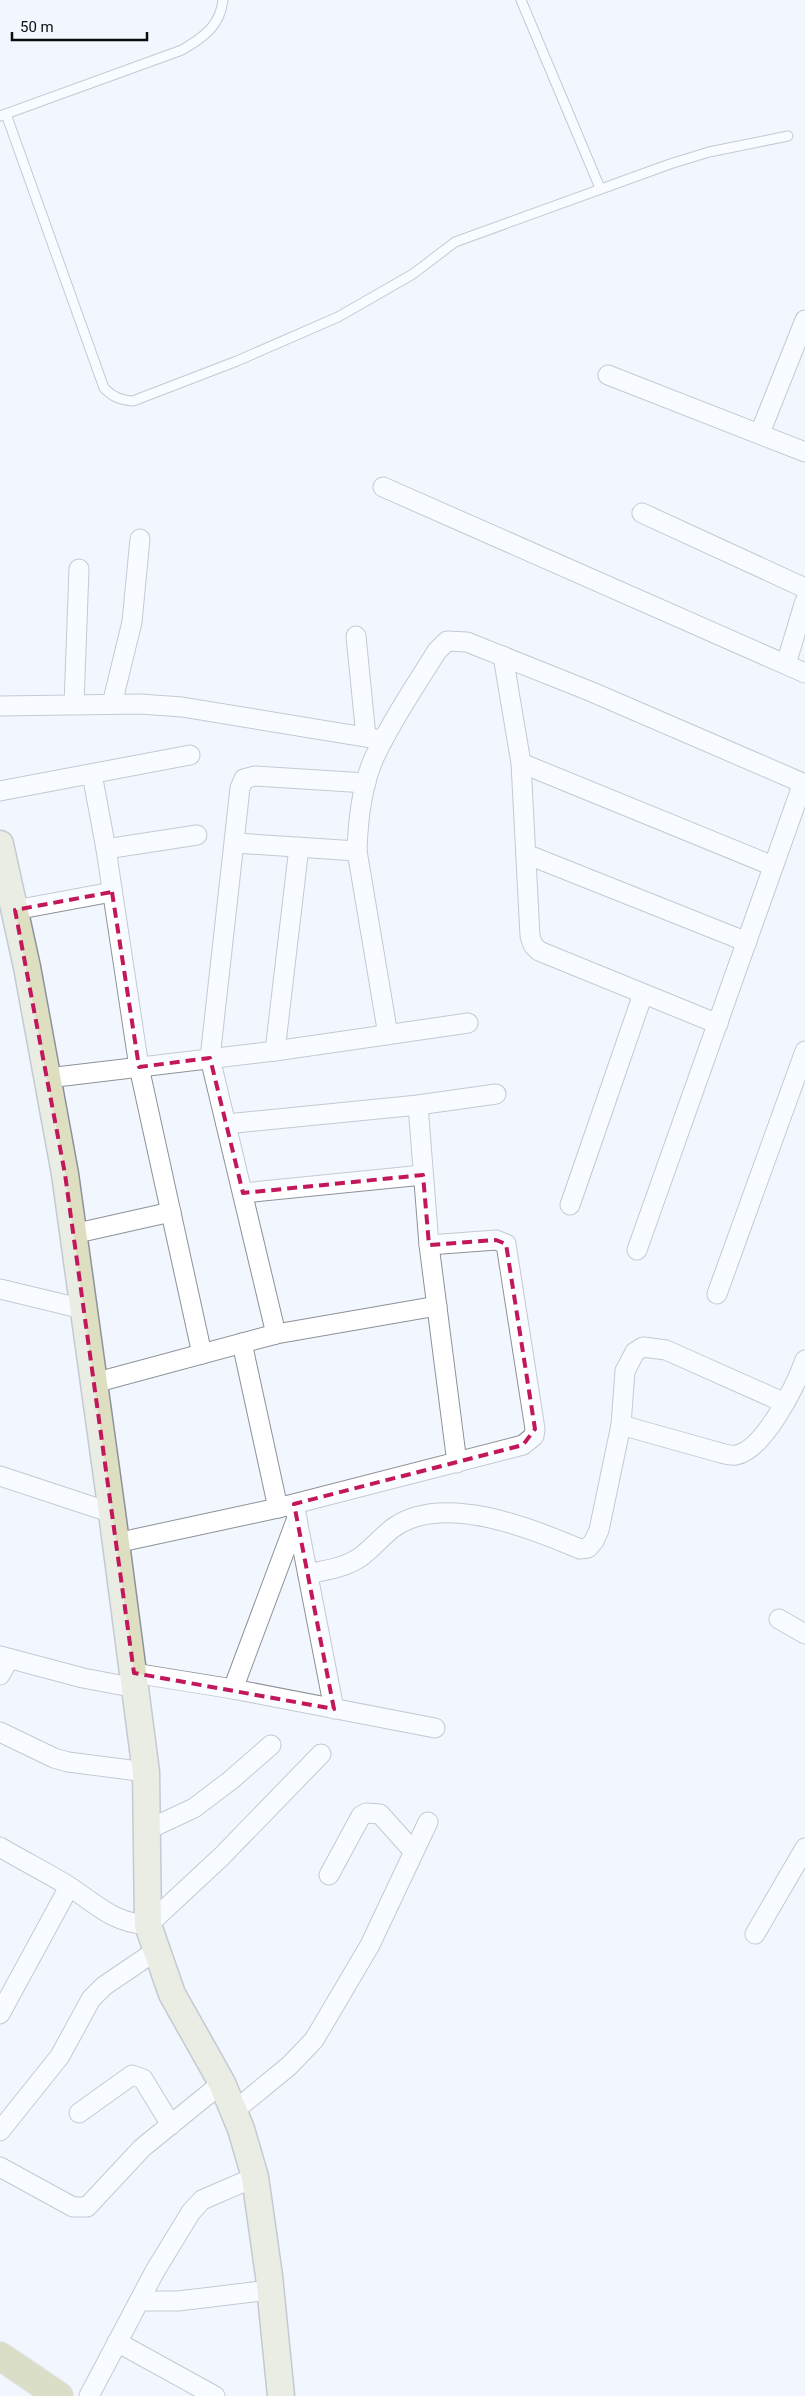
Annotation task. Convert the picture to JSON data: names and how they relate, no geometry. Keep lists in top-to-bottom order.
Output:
{
  "scale_bar": "50 m"
}
